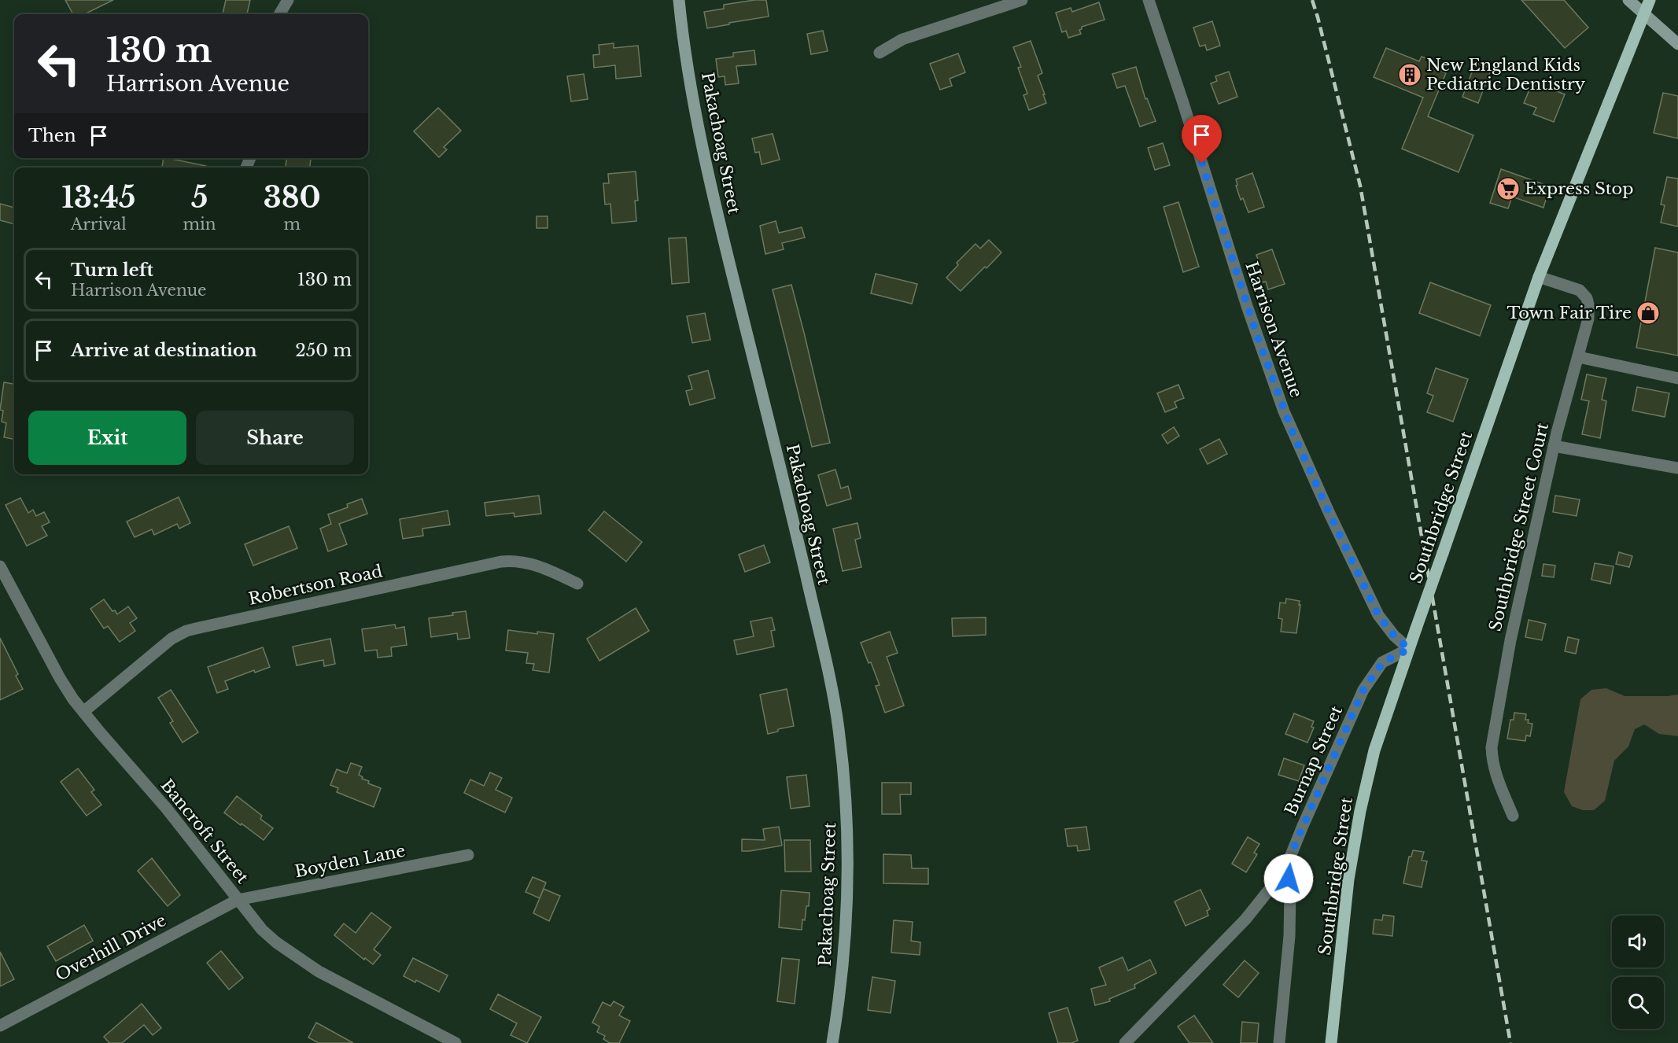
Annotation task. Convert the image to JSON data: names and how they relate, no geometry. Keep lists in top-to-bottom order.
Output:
{
  "streets": {
    "main road": ["Southbridge Street"],
    "street": [
      "Pakachoag Street",
      "Harrison Avenue",
      "Southbridge Street Court",
      "Robertson Road",
      "Burnap Street",
      "Bancroft Street",
      "Boyden Lane",
      "Overhill Drive"
    ]
  },
  "crossings": [
    ["Harrison Avenue", "Southbridge Street"],
    ["Harrison Avenue", "Burnap Street"],
    ["Southbridge Street", "Southbridge Street Court"],
    ["Southbridge Street", "Burnap Street"],
    ["Robertson Road", "Bancroft Street"],
    ["Bancroft Street", "Boyden Lane"],
    ["Bancroft Street", "Overhill Drive"],
    ["Boyden Lane", "Overhill Drive"]
  ],
  "places": {
    "building": ["New England Kids Pediatric Dentistry"],
    "supermarket": ["Express Stop"],
    "shop": ["Town Fair Tire"]
  },
  "page": {
    "turn": ["130 m", "Harrison Avenue"],
    "then": "Then",
    "eta": [
      "13:45",
      "Arrival",
      "5",
      "min",
      "380",
      "m"
    ],
    "list": [
      {
        "name": "Turn left",
        "note": "Harrison Avenue",
        "value": "130 m"
      },
      {
        "name": "Arrive at destination",
        "value": "250 m"
      }
    ],
    "buttons": ["Exit", "Share"]
  }
}
